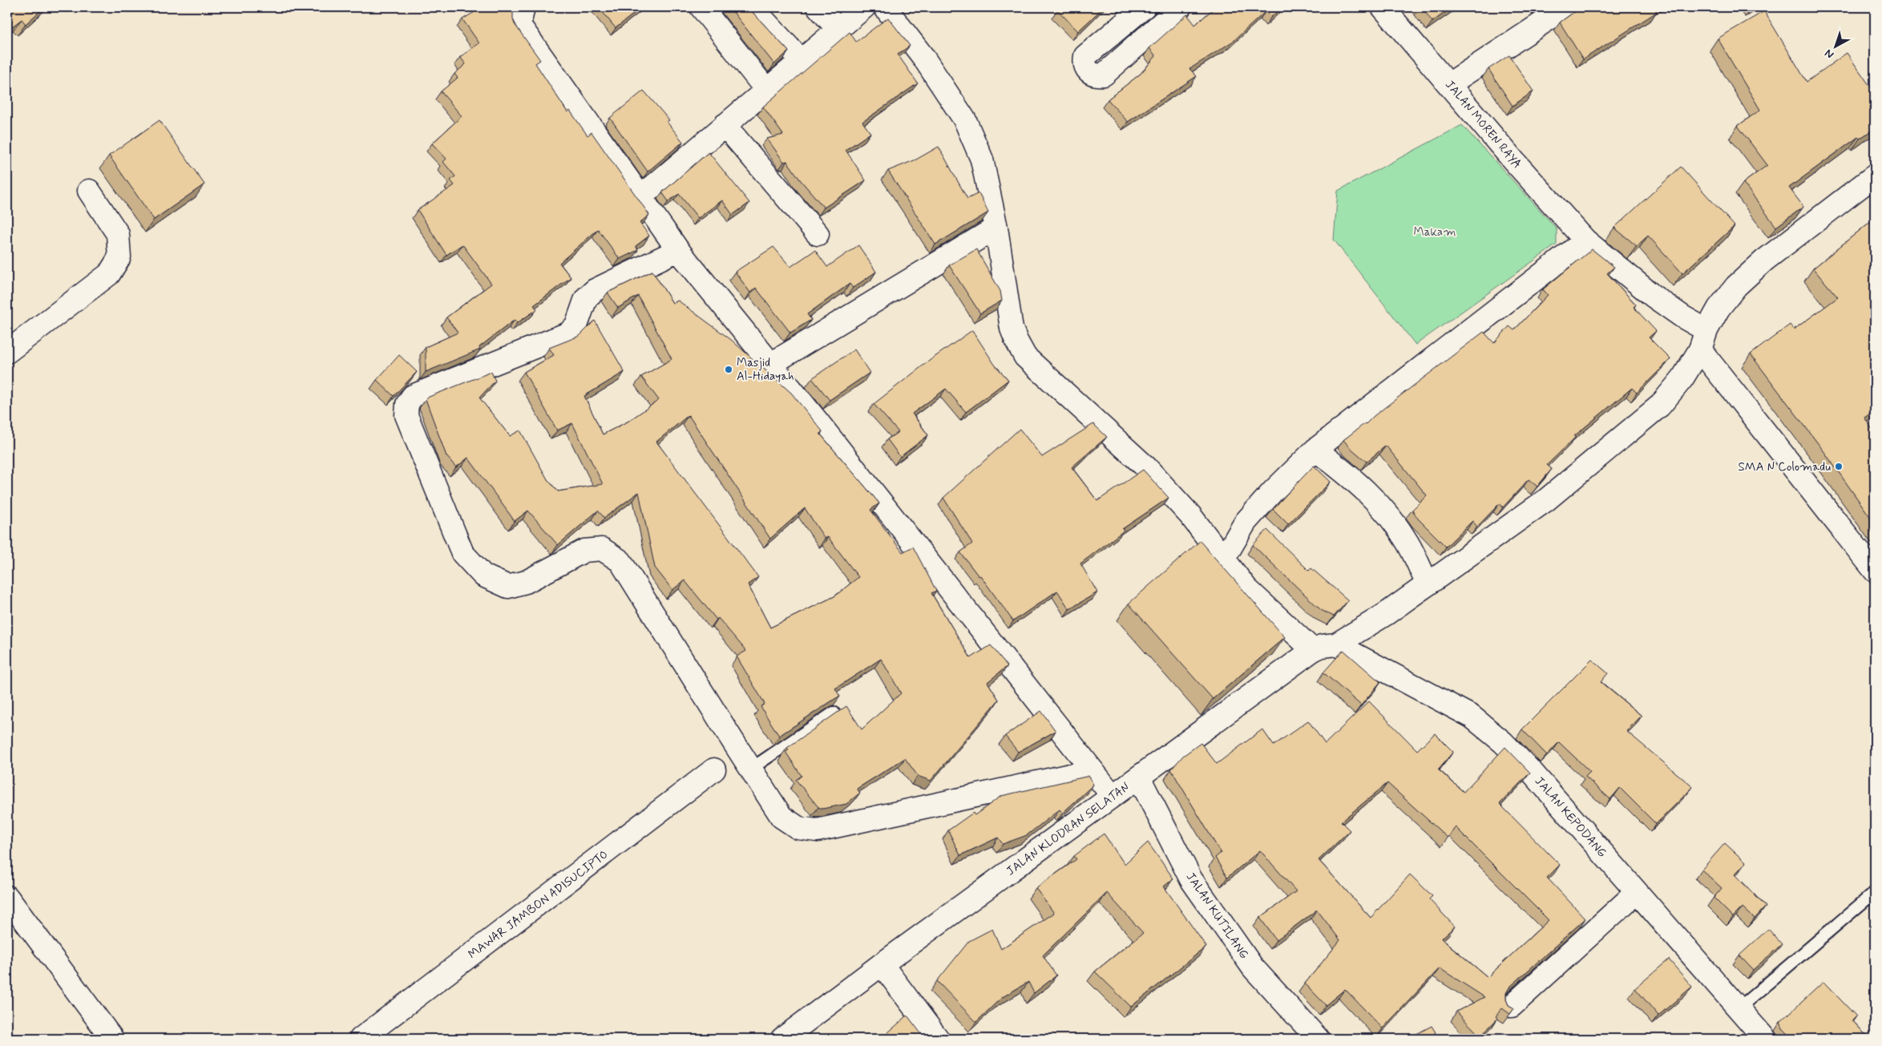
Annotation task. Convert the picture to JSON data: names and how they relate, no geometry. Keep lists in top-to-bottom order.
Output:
{
  "streets": {
    "street": [
      "JALAN MOREN RAYA",
      "JALAN KEPODANG",
      "JALAN KLODRAN SELATAN",
      "MAWAR JAMBON ADISUCIPTO",
      "JALAN KUTILANG"
    ]
  },
  "crossings": [
    ["JALAN MOREN RAYA", "JALAN KLODRAN SELATAN"],
    ["JALAN KEPODANG", "JALAN KLODRAN SELATAN"],
    ["JALAN KLODRAN SELATAN", "JALAN KUTILANG"]
  ],
  "parks": ["Makam"],
  "places": ["Masjid Al-Hidayah", "SMA N Colomadu"],
  "north": "bottom left"
}
